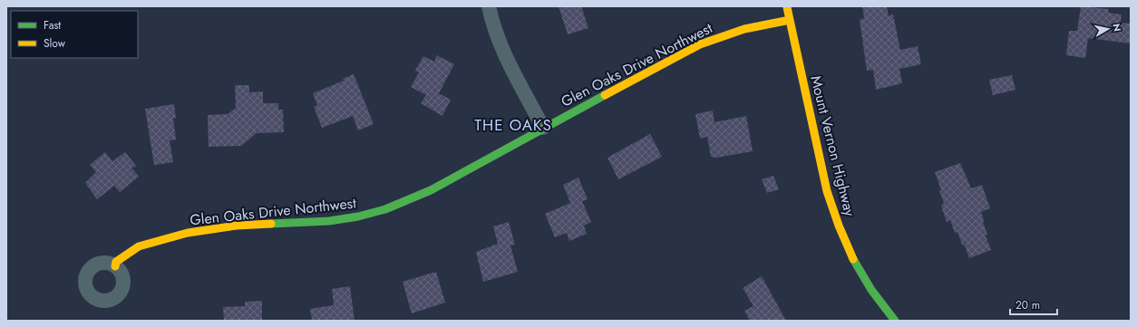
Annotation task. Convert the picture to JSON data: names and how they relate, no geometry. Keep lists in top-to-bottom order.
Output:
{
  "streets": {
    "street": ["Glen Oaks Drive Northwest", "Mount Vernon Highway"]
  },
  "crossings": [
    ["Glen Oaks Drive Northwest", "Mount Vernon Highway"]
  ],
  "districts": ["THE OAKS"],
  "legend": ["Fast", "Slow"],
  "scale_bar": "20 m",
  "north": "right"
}
